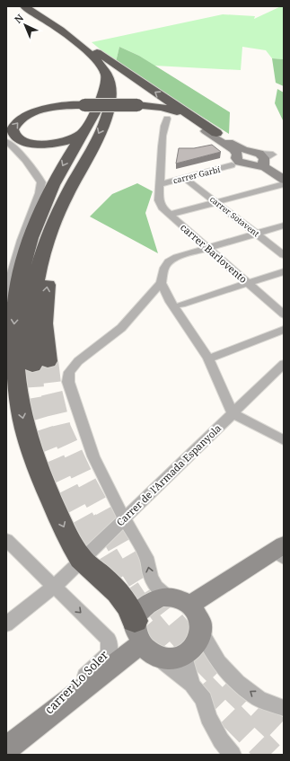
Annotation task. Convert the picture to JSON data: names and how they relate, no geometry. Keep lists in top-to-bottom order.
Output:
{
  "streets": {
    "street": [
      "carrer Garbí",
      "carrer Sotavent",
      "carrer Barlovento",
      "Carrer de l'Armada Espanyola",
      "carrer Lo Soler"
    ]
  },
  "crossings": [
    ["carrer Garbí", "carrer Sotavent"],
    ["Carrer de l'Armada Espanyola", "carrer Lo Soler"]
  ],
  "north": "top left"
}
